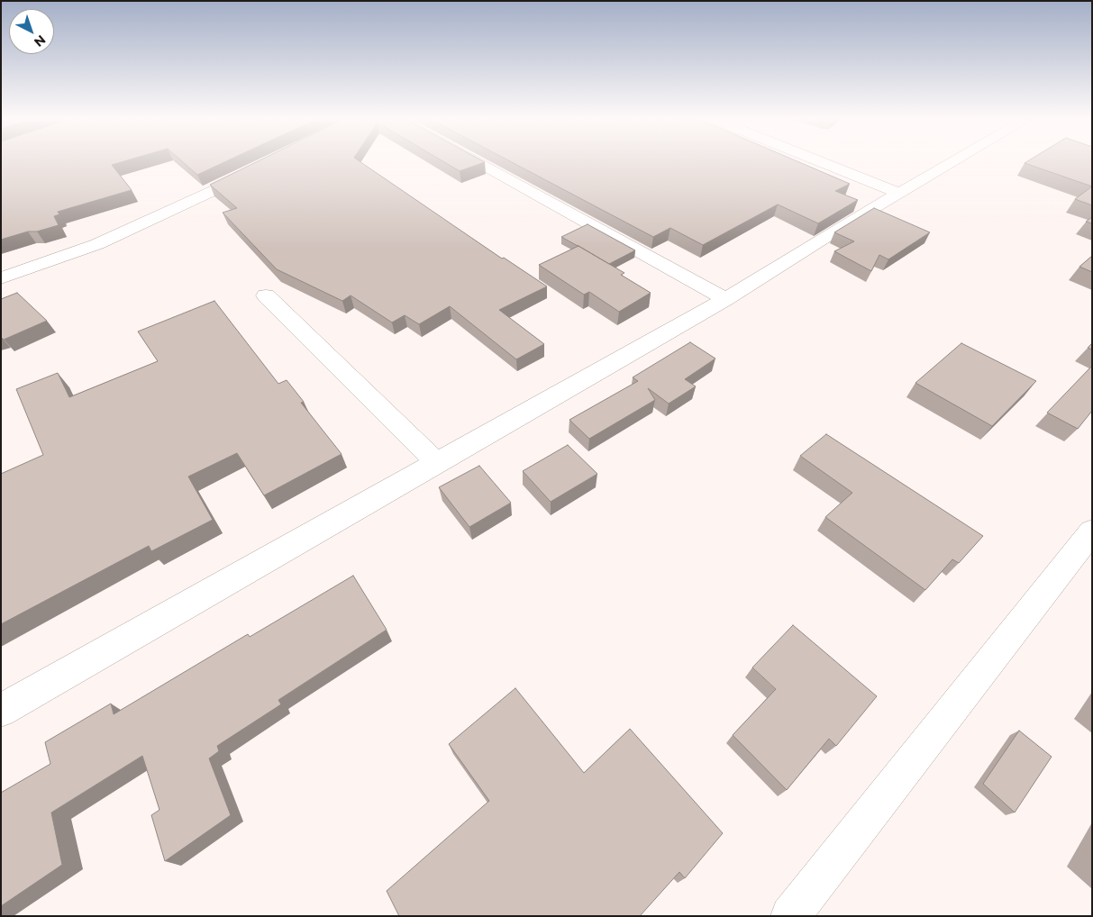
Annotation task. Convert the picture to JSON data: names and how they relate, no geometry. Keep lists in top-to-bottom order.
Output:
{
  "north": "bottom right"
}
